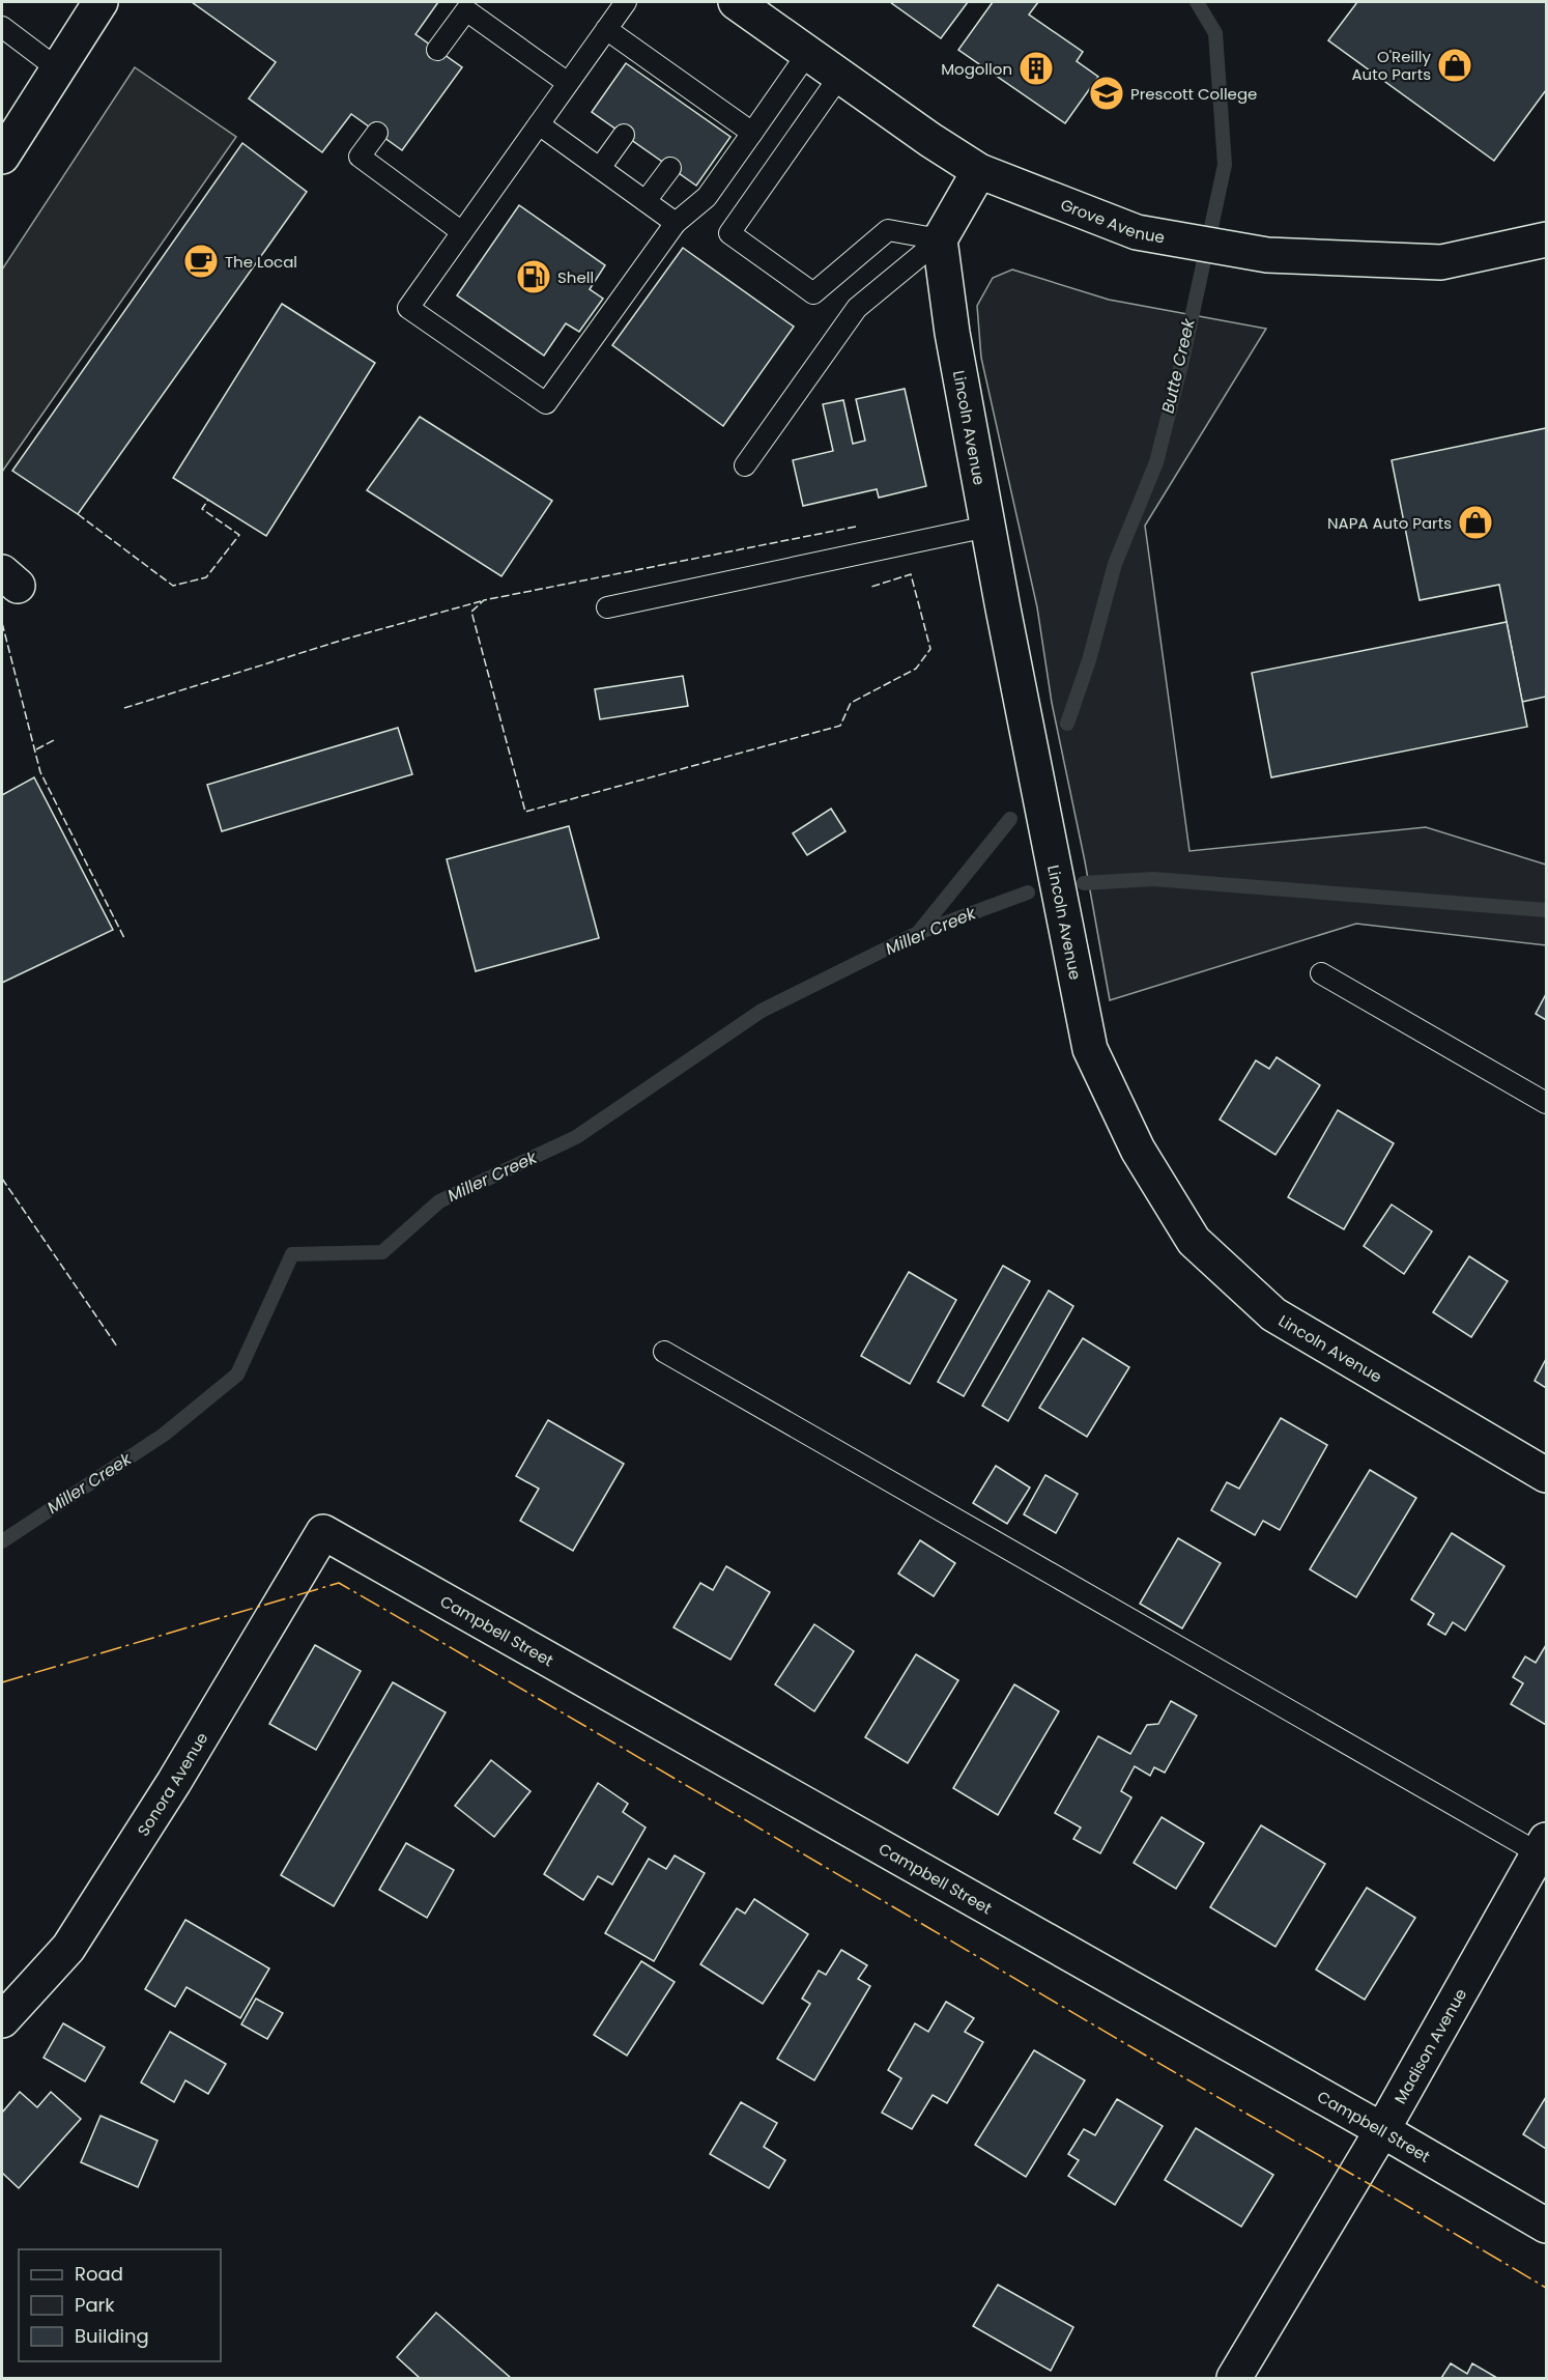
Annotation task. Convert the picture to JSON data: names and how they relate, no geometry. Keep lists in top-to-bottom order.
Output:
{
  "streets": {
    "street": [
      "Grove Avenue",
      "Lincoln Avenue",
      "Campbell Street",
      "Sonora Avenue",
      "Madison Avenue"
    ]
  },
  "crossings": [
    ["Campbell Street", "Sonora Avenue"],
    ["Campbell Street", "Madison Avenue"]
  ],
  "water": ["Butte Creek", "Miller Creek"],
  "places": {
    "shop": ["O'Reilly Auto Parts", "NAPA Auto Parts"],
    "building": ["Mogollon"],
    "school or university": ["Prescott College"],
    "cafe": ["The Local"],
    "fuel station": ["Shell"]
  },
  "legend": ["Road", "Park", "Building"]
}
